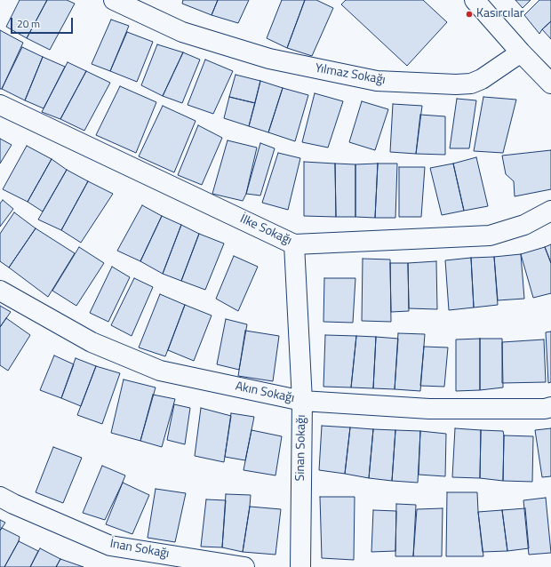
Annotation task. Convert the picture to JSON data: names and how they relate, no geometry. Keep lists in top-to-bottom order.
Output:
{
  "streets": {
    "street": [
      "Yılmaz Sokağı",
      "İlke Sokağı",
      "Akın Sokağı",
      "Sinan Sokağı",
      "İnan Sokağı"
    ]
  },
  "crossings": [
    ["İlke Sokağı", "Sinan Sokağı"],
    ["Akın Sokağı", "Sinan Sokağı"]
  ],
  "places": ["Kasırcılar"],
  "scale_bar": "20 m"
}
